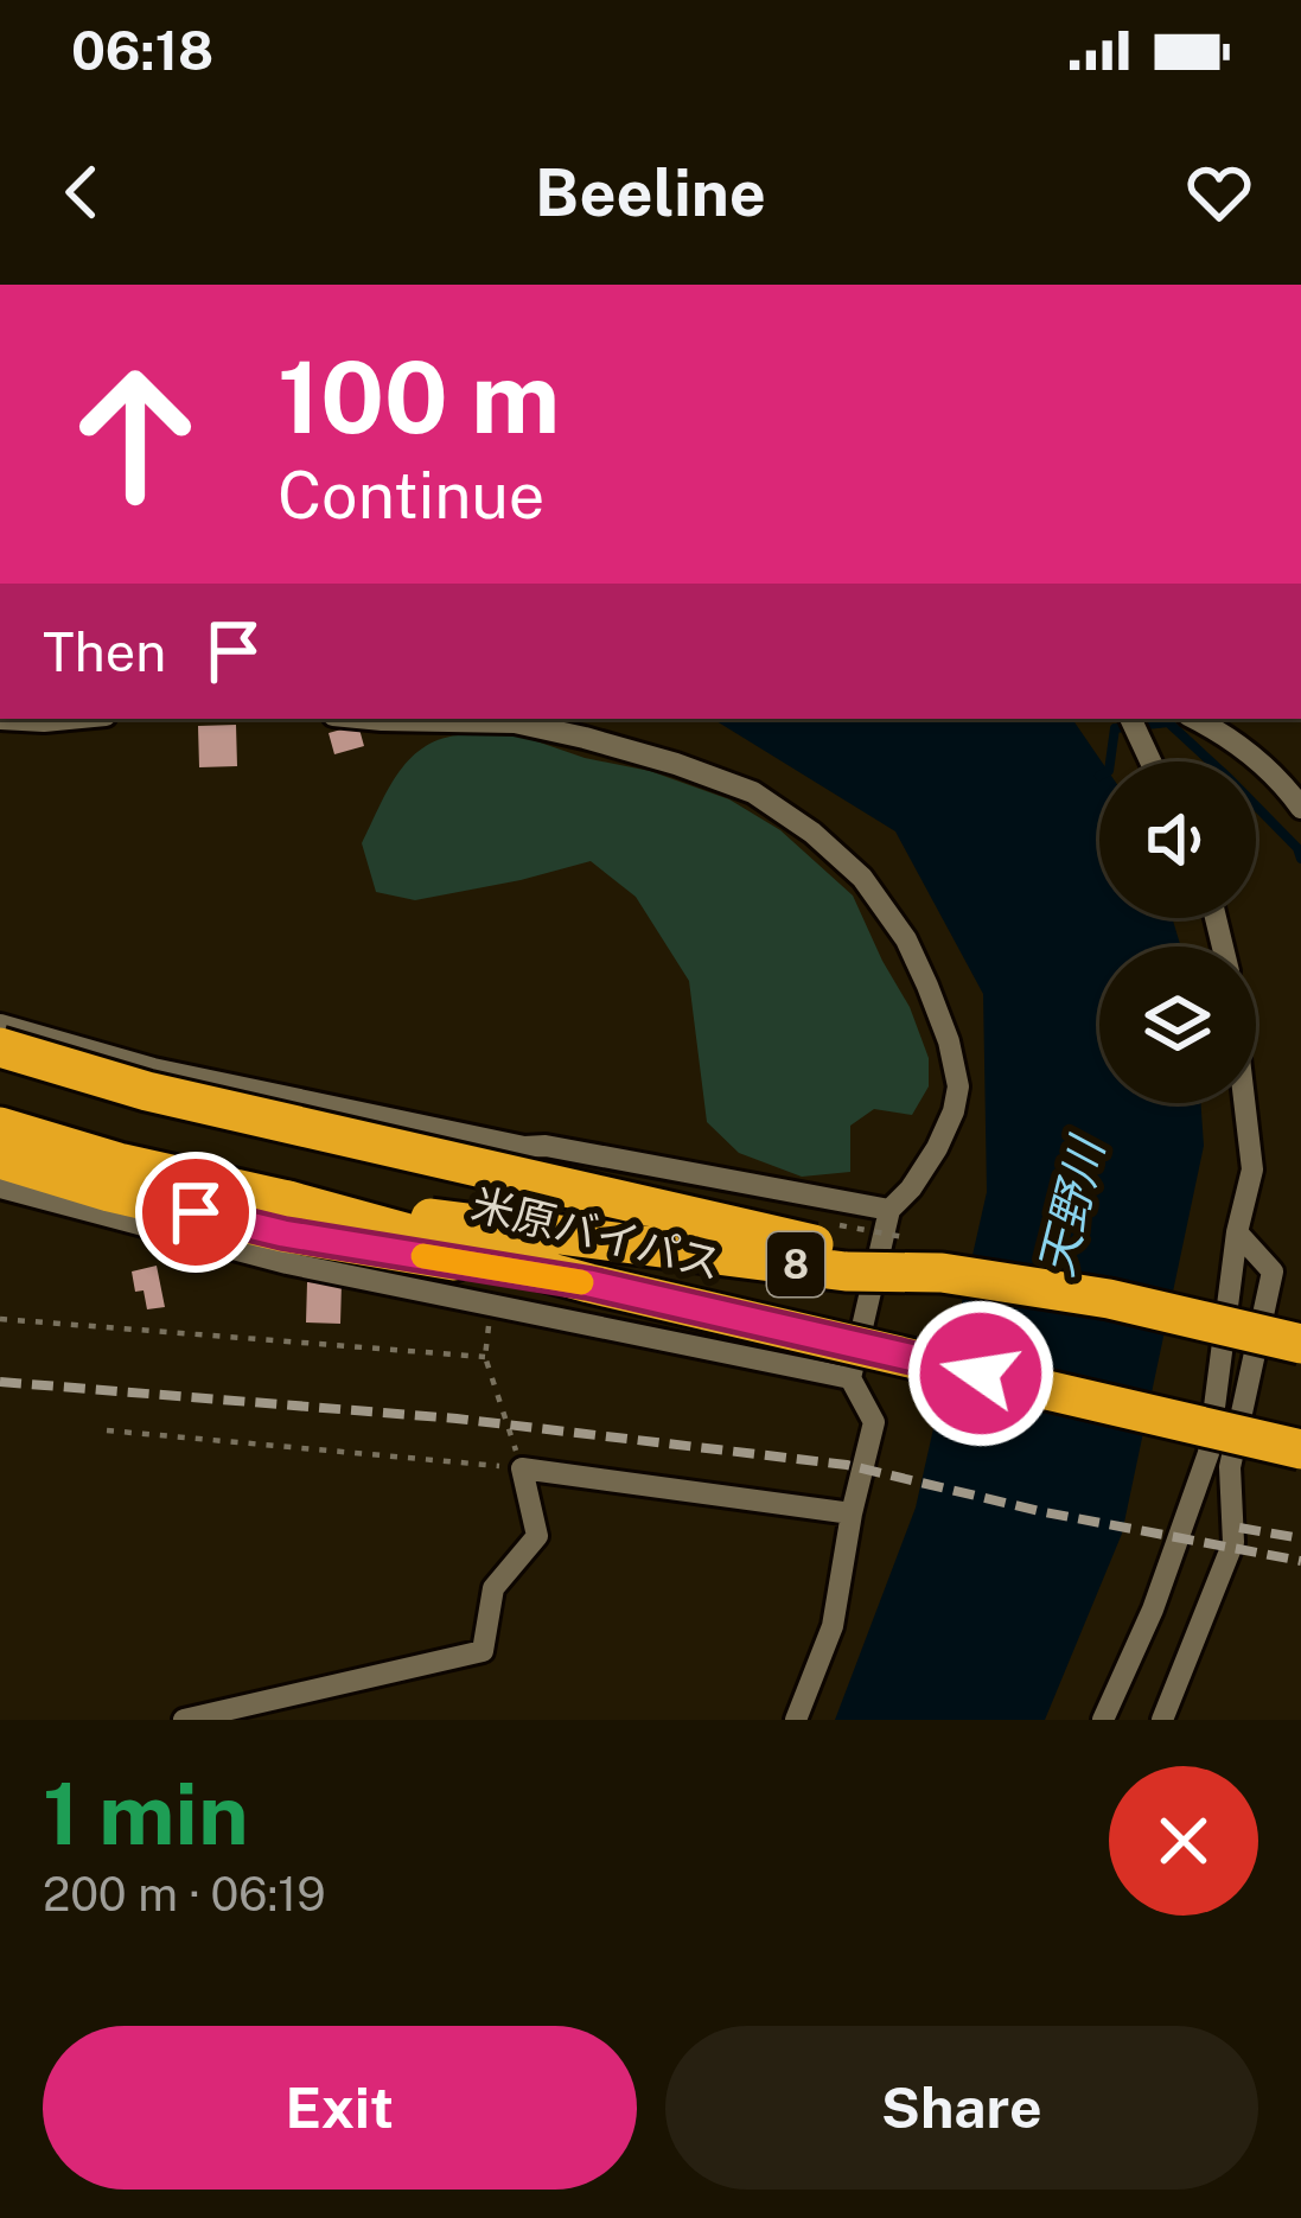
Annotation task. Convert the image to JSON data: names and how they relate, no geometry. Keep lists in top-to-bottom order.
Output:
{
  "streets": {
    "highway": ["米原バイパス", "8"]
  },
  "water": ["天野川"],
  "page": {
    "status": "06:18",
    "header": "Beeline",
    "turn": ["100 m", "Continue"],
    "then": "Then",
    "heading": ["1 min", "200 m · 06:19"],
    "buttons": ["Exit", "Share"]
  }
}
